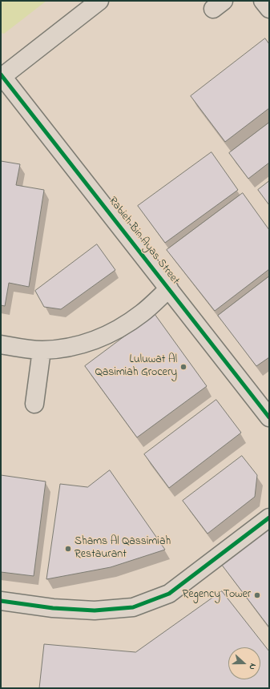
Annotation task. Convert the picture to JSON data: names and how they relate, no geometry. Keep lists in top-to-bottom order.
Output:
{
  "streets": {
    "street": ["Rabieh Bin Ayas Street"]
  },
  "places": ["Luluwat Al Qasimiah Grocery", "Shams Al Qassimiah Restaurant", "Regency Tower"],
  "north": "right"
}
